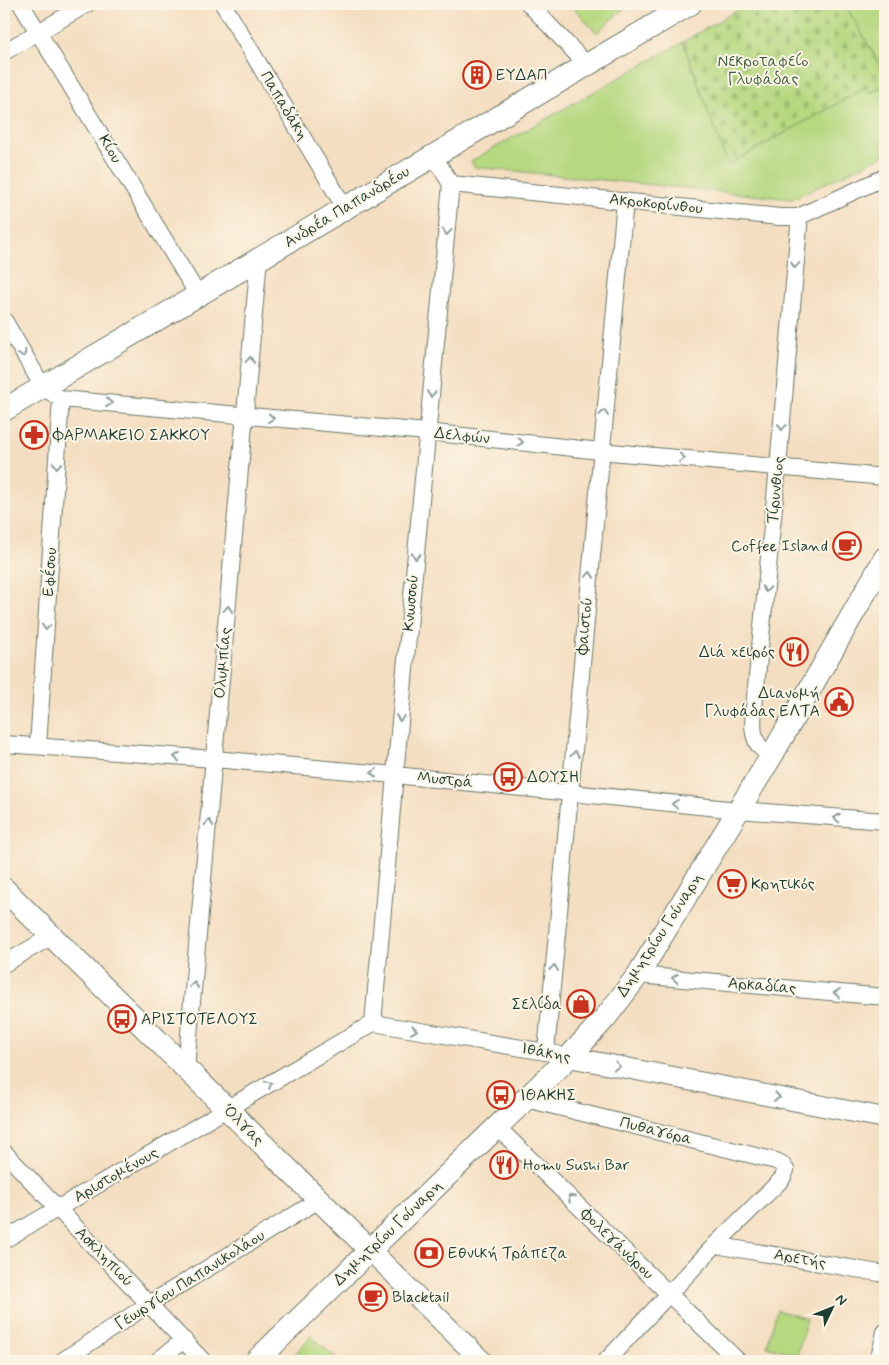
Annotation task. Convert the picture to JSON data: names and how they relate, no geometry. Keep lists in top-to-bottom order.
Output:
{
  "streets": {
    "main road": ["Ανδρέα Παπανδρέου", "Δημητρίου Γούναρη", "Όλγας"],
    "street": [
      "Παπαδάκη",
      "Κίου",
      "Ακροκορίνθου",
      "Δελφών",
      "Τίρυνθιος",
      "Εφέσου",
      "Κνωσσού",
      "Φαιστού",
      "Ολυμπίας",
      "Μυστρά",
      "Αρκαδίας",
      "Ιθάκης",
      "Πυθαγόρα",
      "Αριστομένους",
      "Φολεγάνδρου",
      "Ασκληπιού",
      "Αρετής",
      "Γεωργίου Παπανικολάου"
    ]
  },
  "crossings": [
    ["Παπαδάκη", "Ανδρέα Παπανδρέου"],
    ["Κίου", "Ανδρέα Παπανδρέου"],
    ["Ακροκορίνθου", "Τίρυνθιος"],
    ["Ακροκορίνθου", "Κνωσσού"],
    ["Ακροκορίνθου", "Φαιστού"],
    ["Ανδρέα Παπανδρέου", "Δελφών"],
    ["Ανδρέα Παπανδρέου", "Εφέσου"],
    ["Ανδρέα Παπανδρέου", "Ολυμπίας"],
    ["Δελφών", "Τίρυνθιος"],
    ["Δελφών", "Εφέσου"],
    ["Δελφών", "Κνωσσού"],
    ["Δελφών", "Φαιστού"],
    ["Δελφών", "Ολυμπίας"],
    ["Τίρυνθιος", "Δημητρίου Γούναρη"],
    ["Εφέσου", "Μυστρά"],
    ["Κνωσσού", "Μυστρά"],
    ["Κνωσσού", "Ιθάκης"],
    ["Φαιστού", "Μυστρά"],
    ["Φαιστού", "Ιθάκης"],
    ["Ολυμπίας", "Μυστρά"],
    ["Ολυμπίας", "Όλγας"],
    ["Μυστρά", "Δημητρίου Γούναρη"],
    ["Δημητρίου Γούναρη", "Αρκαδίας"],
    ["Δημητρίου Γούναρη", "Ιθάκης"],
    ["Δημητρίου Γούναρη", "Όλγας"],
    ["Δημητρίου Γούναρη", "Πυθαγόρα"],
    ["Δημητρίου Γούναρη", "Φολεγάνδρου"],
    ["Όλγας", "Αριστομένους"],
    ["Όλγας", "Γεωργίου Παπανικολάου"],
    ["Πυθαγόρα", "Αρετής"],
    ["Αριστομένους", "Ασκληπιού"],
    ["Ασκληπιού", "Γεωργίου Παπανικολάου"]
  ],
  "one_way": [
    "Δελφών",
    "Τίρυνθιος",
    "Εφέσου",
    "Κνωσσού",
    "Φαιστού",
    "Ολυμπίας",
    "Μυστρά",
    "Αρκαδίας",
    "Ιθάκης",
    "Φολεγάνδρου"
  ],
  "parks": ["Νεκροταφείο Γλυφάδας"],
  "places": {
    "building": ["ΕΥΔΑΠ"],
    "pharmacy": ["ΦΑΡΜΑΚΕΙΟ ΣΑΚΚΟΥ"],
    "cafe": ["Coffee Island", "Blacktail"],
    "restaurant": ["Διά χειρός", "Homu Sushi Bar"],
    "public building": ["Διανομή Γλυφάδας ΕΛΤΑ"],
    "bus stop": ["ΔΟΥΣΗ", "ΑΡΙΣΤΟΤΕΛΟΥΣ", "ΙΘΑΚΗΣ"],
    "supermarket": ["Κρητικός"],
    "shop": ["Σελίδα"],
    "bank": ["Εθνική Τράπεζα"]
  },
  "north": "top right"
}
